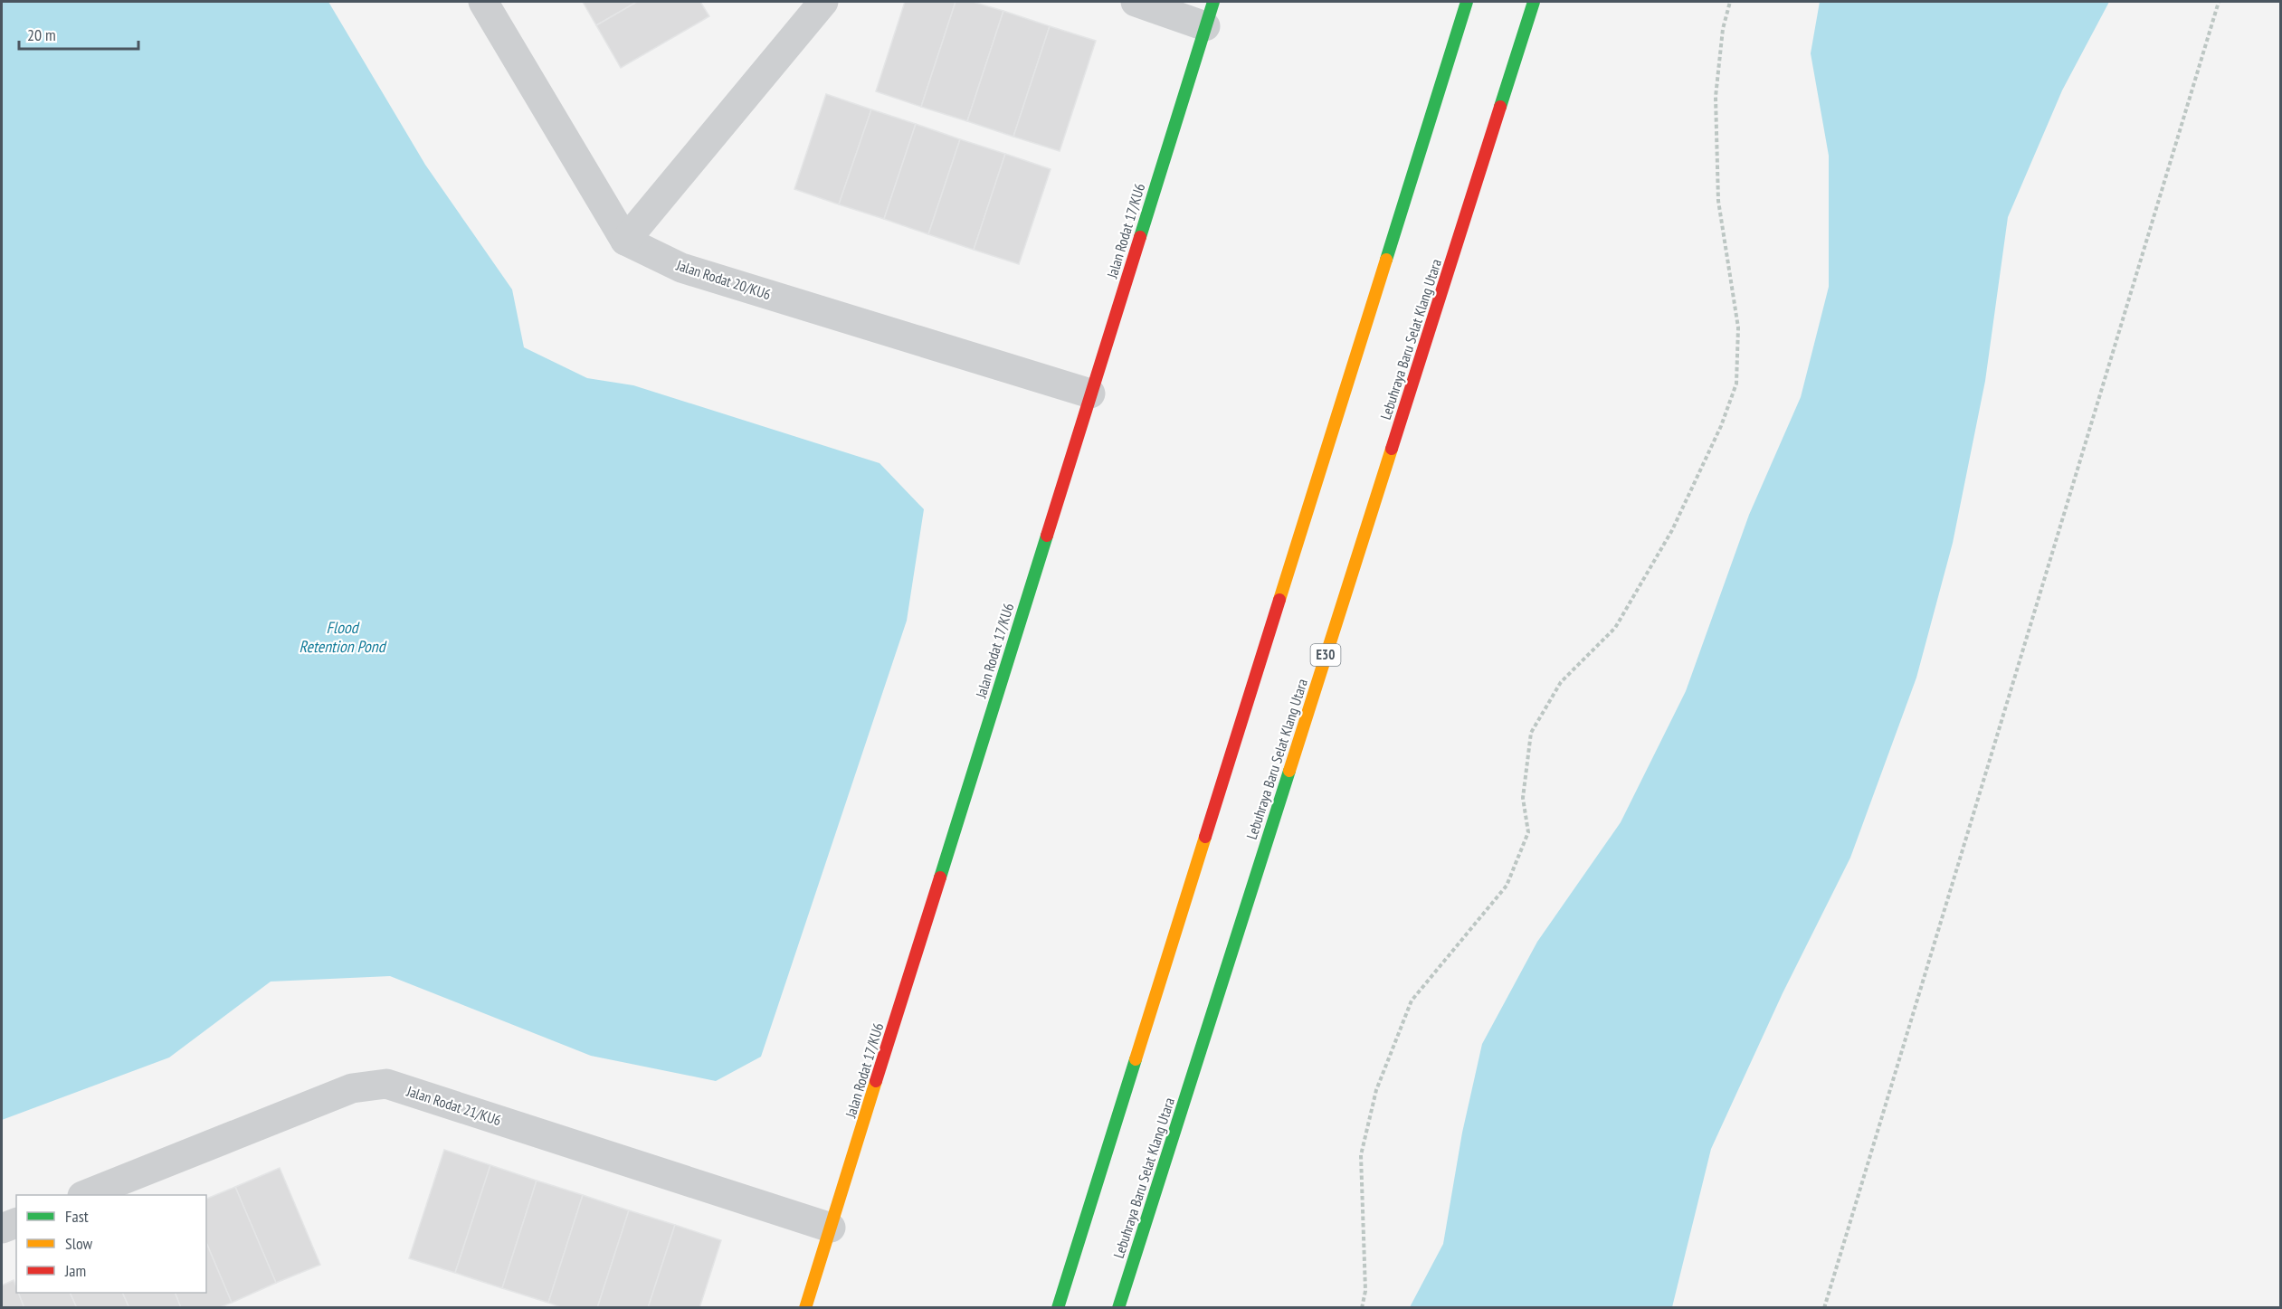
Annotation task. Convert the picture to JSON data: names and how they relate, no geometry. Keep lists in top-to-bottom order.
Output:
{
  "streets": {
    "main road": ["Jalan Rodat 17/KU6", "Lebuhraya Baru Selat Klang Utara", "E30"],
    "street": ["Jalan Rodat 20/KU6", "Jalan Rodat 21/KU6"]
  },
  "crossings": [
    ["Jalan Rodat 17/KU6", "Jalan Rodat 20/KU6"],
    ["Jalan Rodat 17/KU6", "Jalan Rodat 21/KU6"]
  ],
  "water": ["Flood Retention Pond"],
  "legend": ["Fast", "Slow", "Jam"],
  "scale_bar": "20 m"
}
